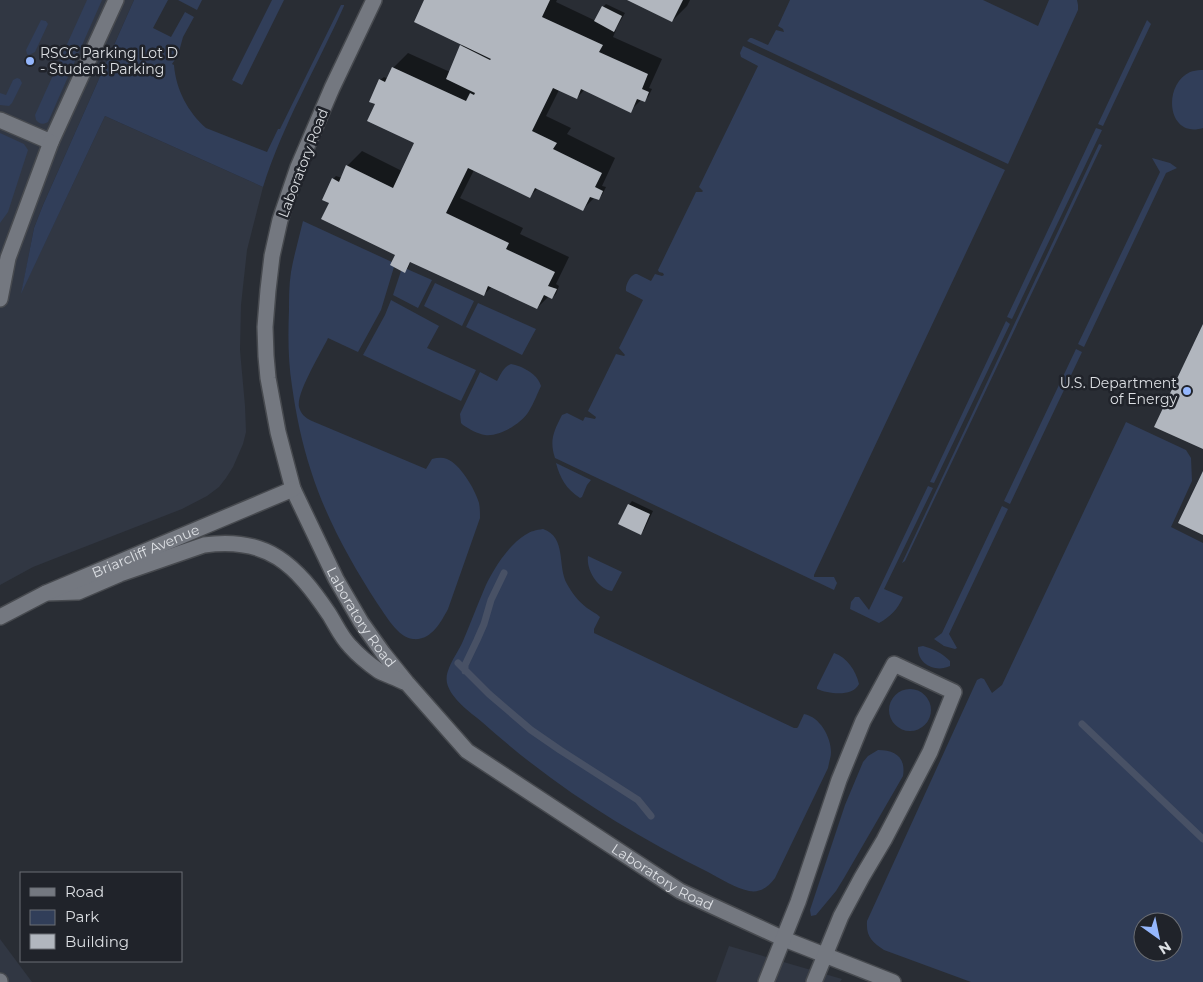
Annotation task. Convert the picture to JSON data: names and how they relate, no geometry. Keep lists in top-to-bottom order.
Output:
{
  "streets": {
    "street": ["Laboratory Road", "Briarcliff Avenue"]
  },
  "crossings": [
    ["Laboratory Road", "Briarcliff Avenue"]
  ],
  "places": ["RSCC Parking Lot D - Student Parking", "U.S. Department of Energy"],
  "legend": ["Road", "Park", "Building"],
  "north": "bottom right"
}
